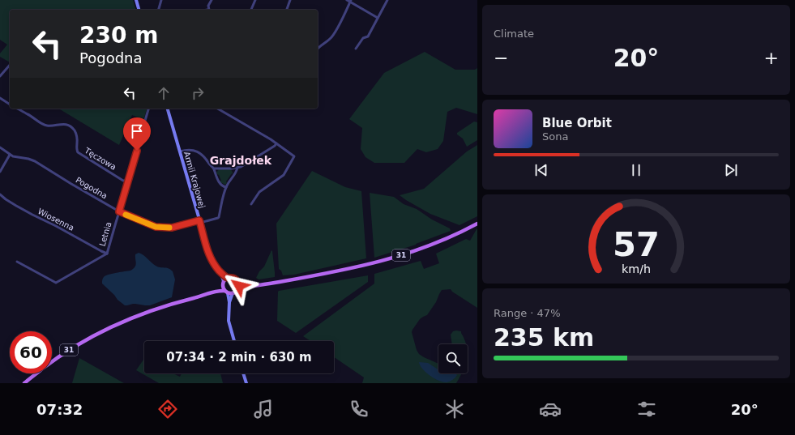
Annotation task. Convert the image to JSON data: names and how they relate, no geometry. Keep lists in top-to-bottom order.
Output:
{
  "streets": {
    "main road": ["31"],
    "street": [
      "Tęczowa",
      "Armii Krajowej",
      "Pogodna",
      "Wiosenna",
      "Letnia"
    ]
  },
  "crossings": [
    ["Tęczowa", "Letnia"],
    ["Armii Krajowej", "Pogodna"],
    ["Armii Krajowej", "31"],
    ["Pogodna", "Letnia"],
    ["Wiosenna", "Letnia"]
  ],
  "districts": ["Grajdołek"],
  "page": {
    "tile": [
      "Climate",
      ["Range · 47%", "235 km"]
    ],
    "turn": ["230 m", "Pogodna"],
    "heat": ["−", "20°", "+"],
    "song": ["Blue Orbit", "Sona"],
    "limit": "60",
    "trip": "07:34 · 2 min · 630 m",
    "tabs": ["07:32", "20°"],
    "gauge": ["57", "km/h"]
  }
}
